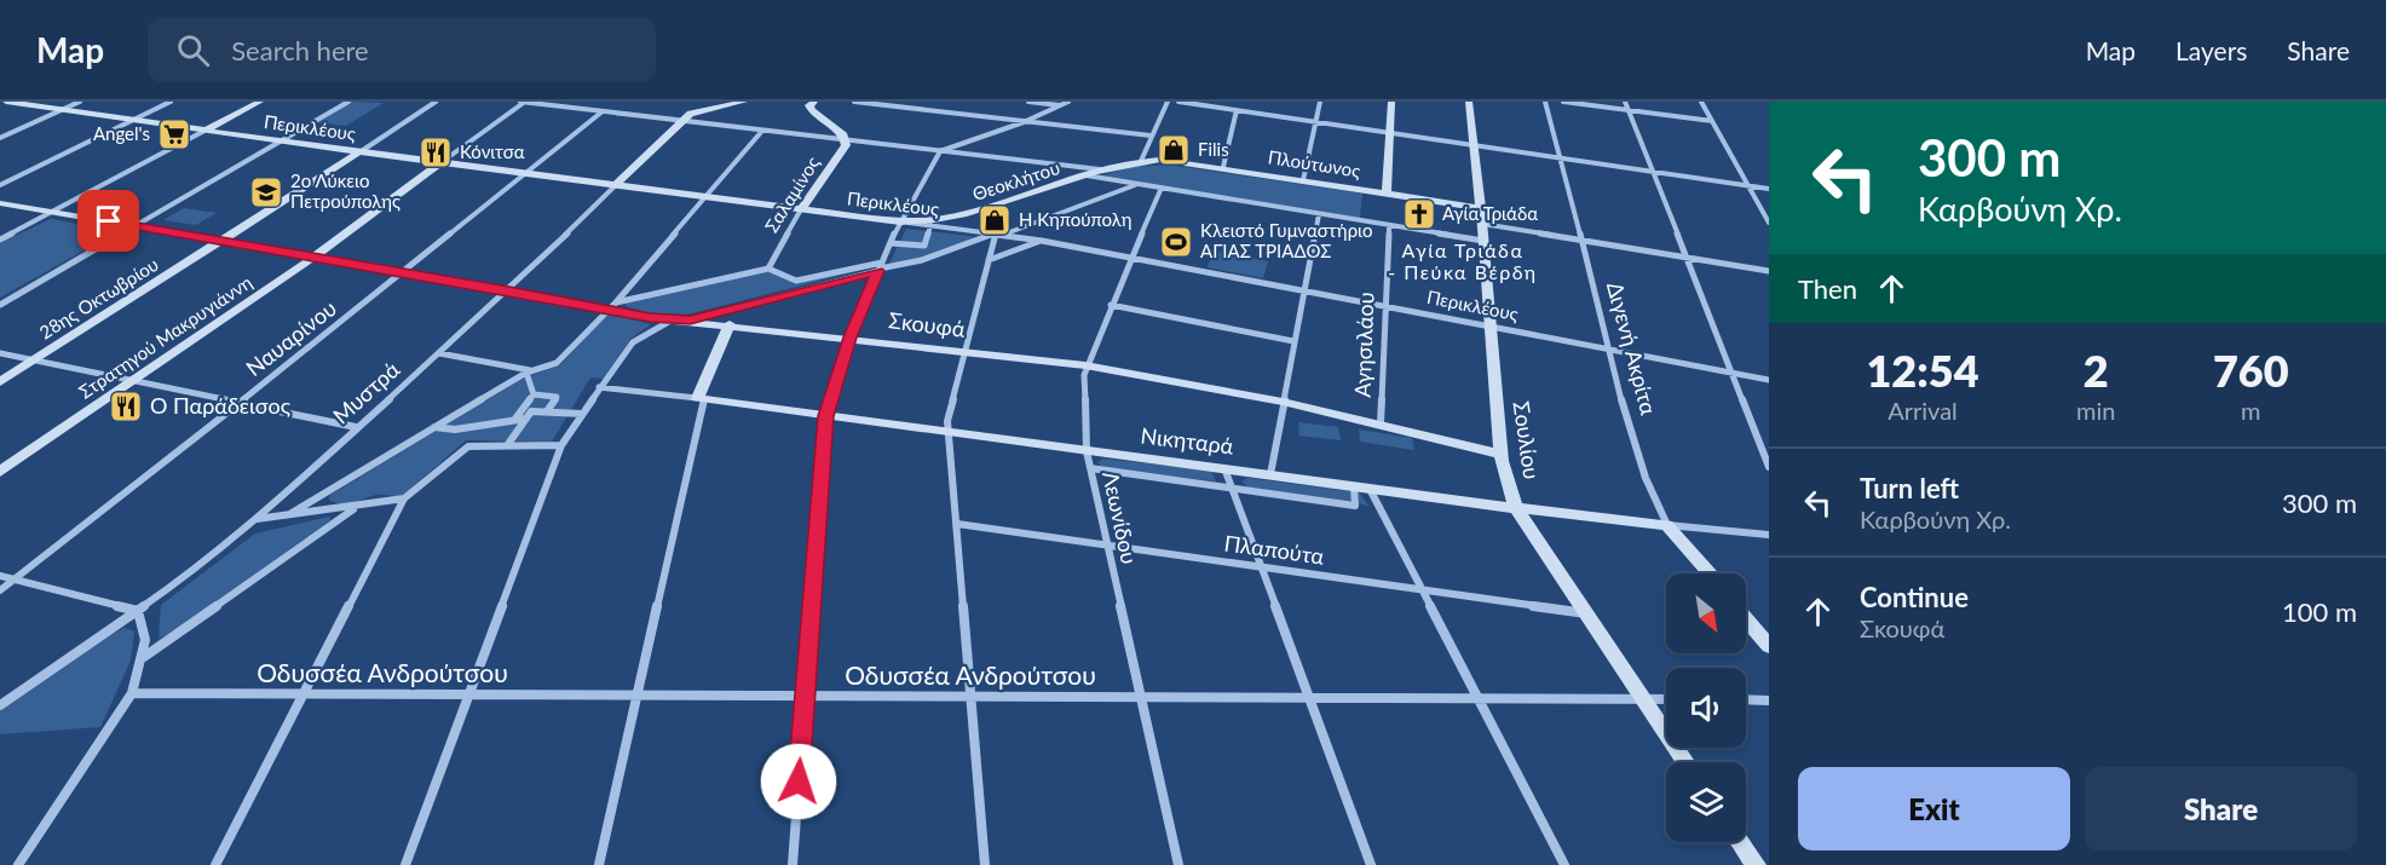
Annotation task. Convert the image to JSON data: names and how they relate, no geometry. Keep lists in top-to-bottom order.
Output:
{
  "streets": {
    "street": [
      "Περικλέους",
      "Πλούτωνος",
      "Θεοκλήτου",
      "Σαλαμίνος",
      "28ης Οκτωβρίου",
      "Σκουφά",
      "Στρατηγού Μακρυγιάννη",
      "Ναυαρίνου",
      "Αγησιλάου",
      "Διγενή Ακρίτα",
      "Μυστρά",
      "Σουλίου",
      "Νικηταρά",
      "Λεωνίδου",
      "Πλαπούτα",
      "Οδυσσέα Ανδρούτσου"
    ]
  },
  "crossings": [
    ["Περικλέους", "Θεοκλήτου"],
    ["Περικλέους", "Σαλαμίνος"],
    ["Περικλέους", "28ης Οκτωβρίου"],
    ["Περικλέους", "Στρατηγού Μακρυγιάννη"],
    ["Περικλέους", "Ναυαρίνου"],
    ["Περικλέους", "Αγησιλάου"],
    ["Περικλέους", "Διγενή Ακρίτα"],
    ["Περικλέους", "Μυστρά"],
    ["Περικλέους", "Σουλίου"],
    ["Περικλέους", "Λεωνίδου"],
    ["Πλούτωνος", "Θεοκλήτου"],
    ["Πλούτωνος", "Σουλίου"],
    ["28ης Οκτωβρίου", "Σκουφά"],
    ["Σκουφά", "Στρατηγού Μακρυγιάννη"],
    ["Σκουφά", "Ναυαρίνου"],
    ["Σκουφά", "Αγησιλάου"],
    ["Σκουφά", "Μυστρά"],
    ["Σκουφά", "Σουλίου"],
    ["Σκουφά", "Λεωνίδου"],
    ["Διγενή Ακρίτα", "Νικηταρά"],
    ["Σουλίου", "Νικηταρά"],
    ["Σουλίου", "Πλαπούτα"],
    ["Σουλίου", "Οδυσσέα Ανδρούτσου"],
    ["Νικηταρά", "Λεωνίδου"],
    ["Λεωνίδου", "Πλαπούτα"],
    ["Λεωνίδου", "Οδυσσέα Ανδρούτσου"]
  ],
  "districts": ["Αγία Τριάδα - Πεύκα Βέρδη"],
  "places": {
    "supermarket": ["Angel's"],
    "shop": ["Filis", "Η Κηπούπολη"],
    "restaurant": ["Κόνιτσα", "Ο Παράδεισος"],
    "school or university": ["2ο Λύκειο Πετρούπολης"],
    "church": ["Αγία Τριάδα"],
    "sports": ["Κλειστό Γυμναστήριο ΑΓΙΑΣ ΤΡΙΑΔΟΣ"]
  },
  "north": "bottom right",
  "page": {
    "header": "Map",
    "search": "Search here",
    "nav": ["Map", "Layers", "Share"],
    "turn": ["300 m", "Καρβούνη Χρ."],
    "then": "Then",
    "eta": [
      "12:54",
      "Arrival",
      "2",
      "min",
      "760",
      "m"
    ],
    "list": [
      {
        "name": "Turn left",
        "note": "Καρβούνη Χρ.",
        "value": "300 m"
      },
      {
        "name": "Continue",
        "note": "Σκουφά",
        "value": "100 m"
      }
    ],
    "buttons": ["Exit", "Share"]
  }
}
